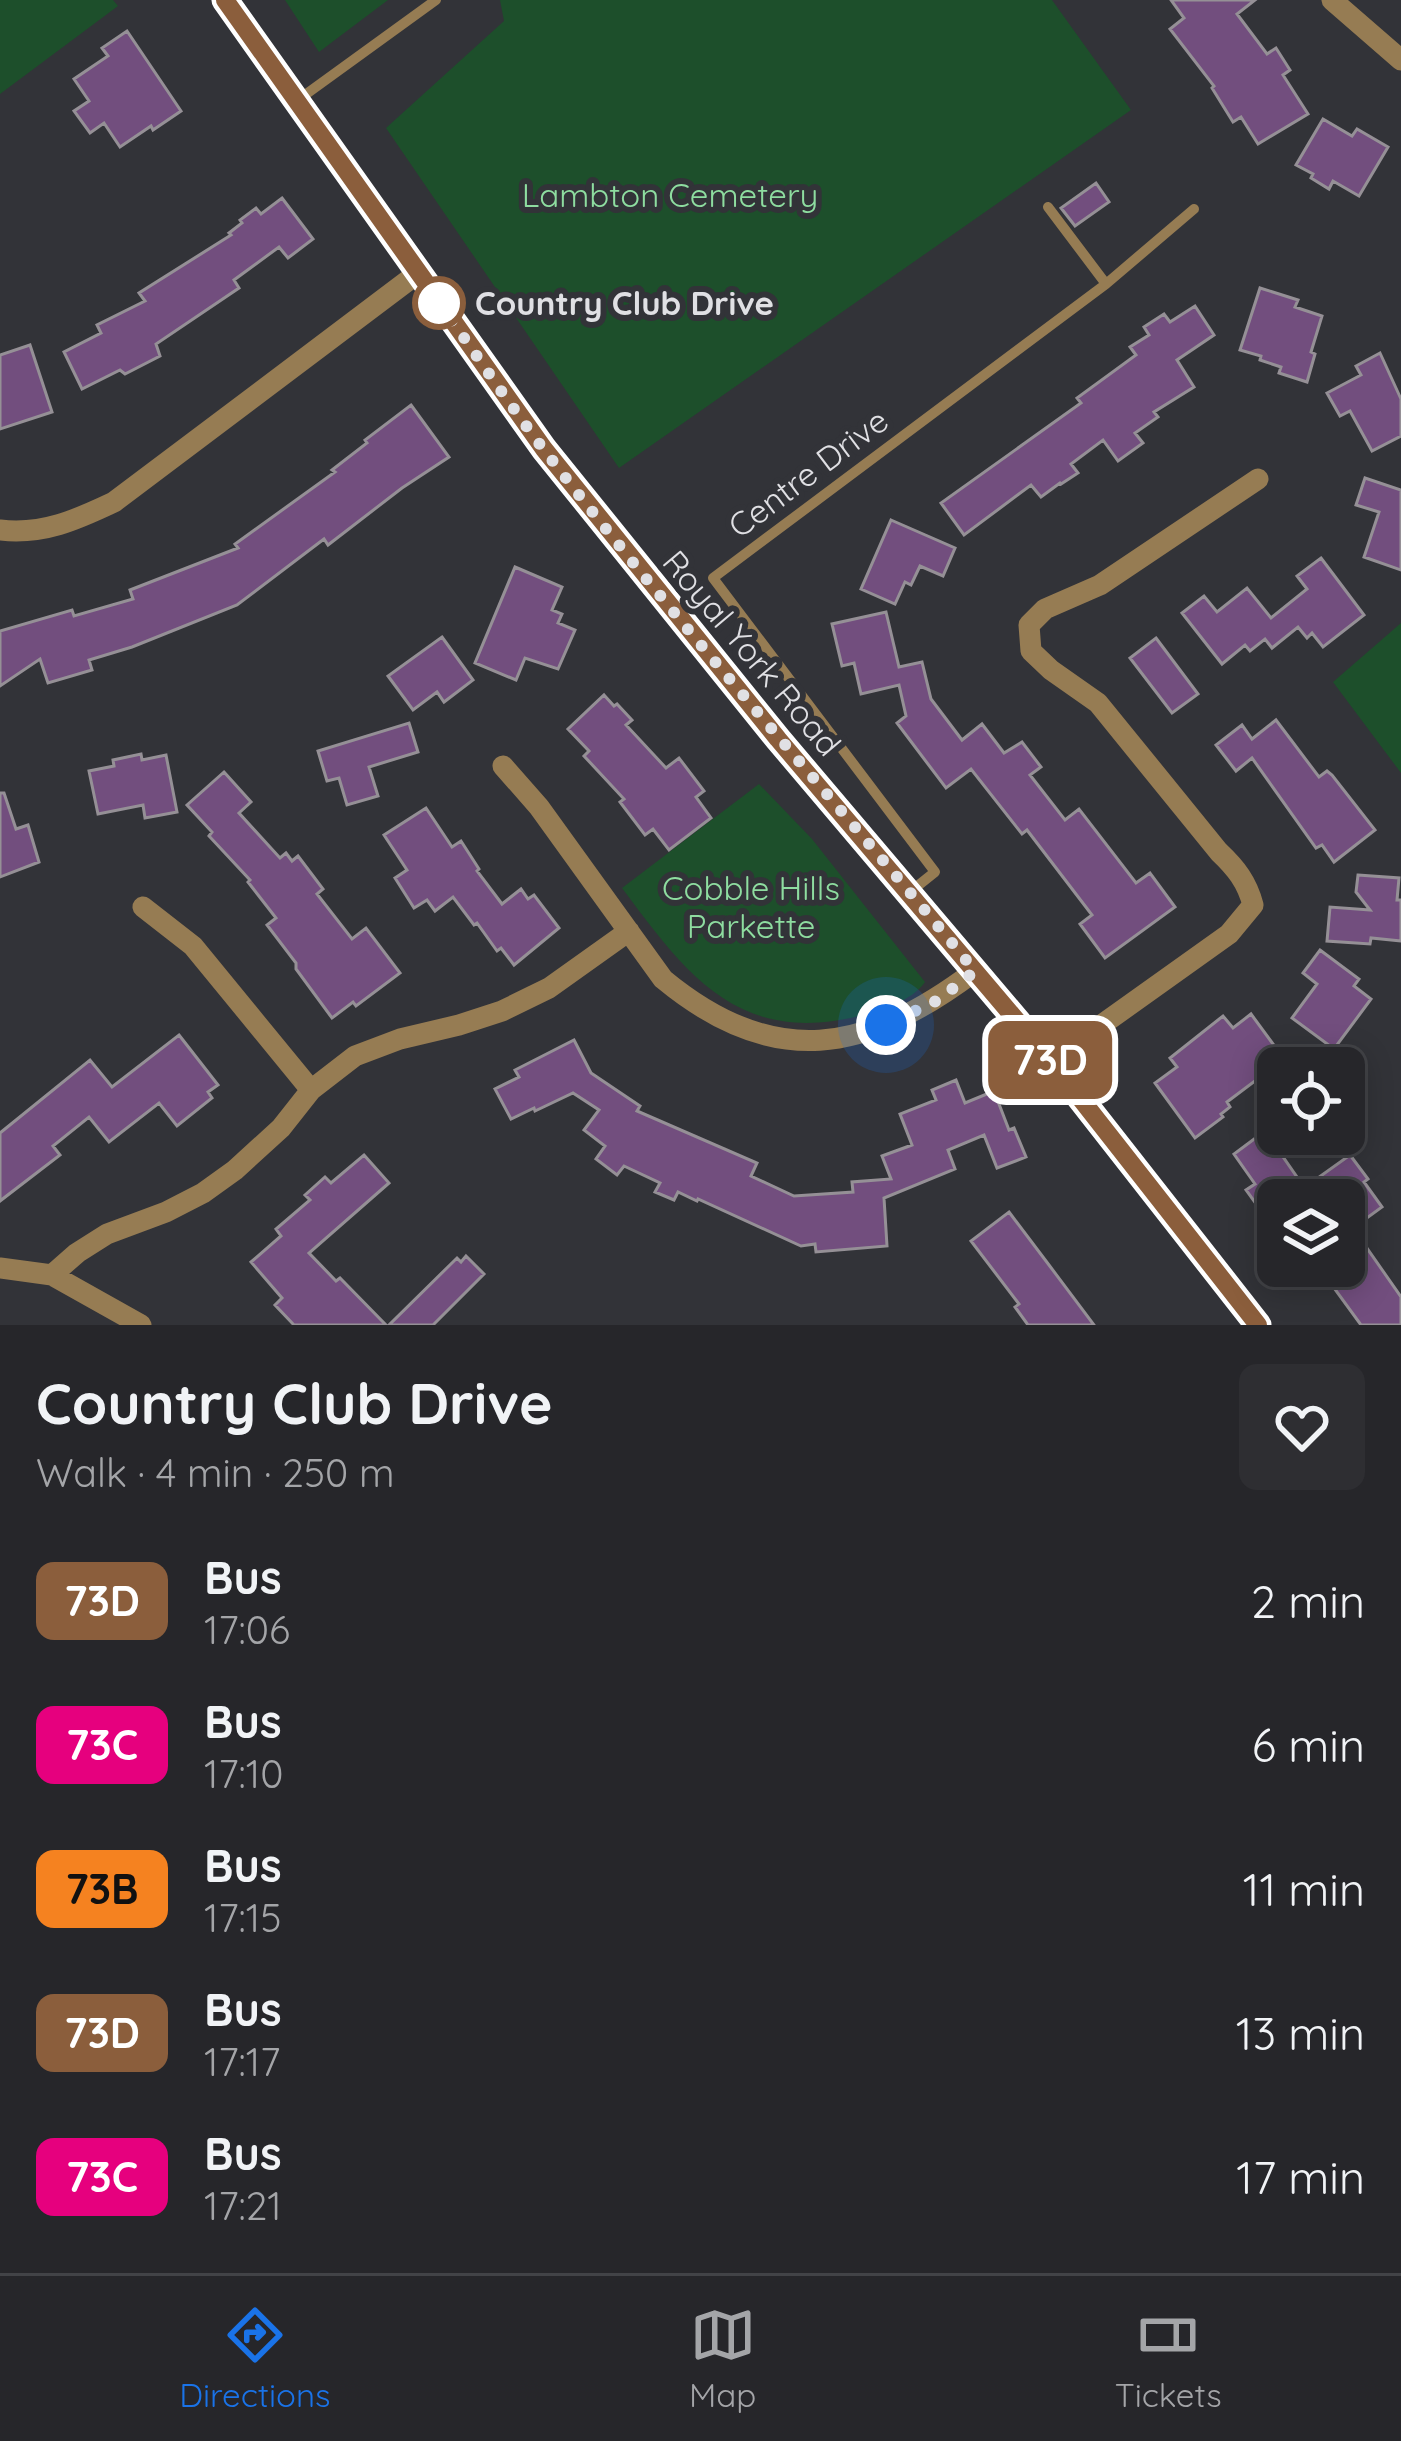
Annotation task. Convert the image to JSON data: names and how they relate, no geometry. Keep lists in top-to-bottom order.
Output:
{
  "streets": {
    "main road": ["Royal York Road"],
    "lane": ["Centre Drive"]
  },
  "crossings": [
    ["Centre Drive", "Royal York Road"]
  ],
  "parks": ["Lambton Cemetery", "Cobble Hills Parkette"],
  "places": ["Country Club Drive"],
  "lines": ["bus line 73D"],
  "page": {
    "on_map": "73D",
    "heading": ["Country Club Drive", "Walk · 4 min · 250 m"],
    "list": [
      {
        "mark": "73D",
        "name": "Bus",
        "note": "17:06",
        "value": "2 min"
      },
      {
        "mark": "73C",
        "name": "Bus",
        "note": "17:10",
        "value": "6 min"
      },
      {
        "mark": "73B",
        "name": "Bus",
        "note": "17:15",
        "value": "11 min"
      },
      {
        "mark": "73D",
        "name": "Bus",
        "note": "17:17",
        "value": "13 min"
      },
      {
        "mark": "73C",
        "name": "Bus",
        "note": "17:21",
        "value": "17 min"
      }
    ],
    "tabs": ["Directions", "Map", "Tickets"]
  }
}
